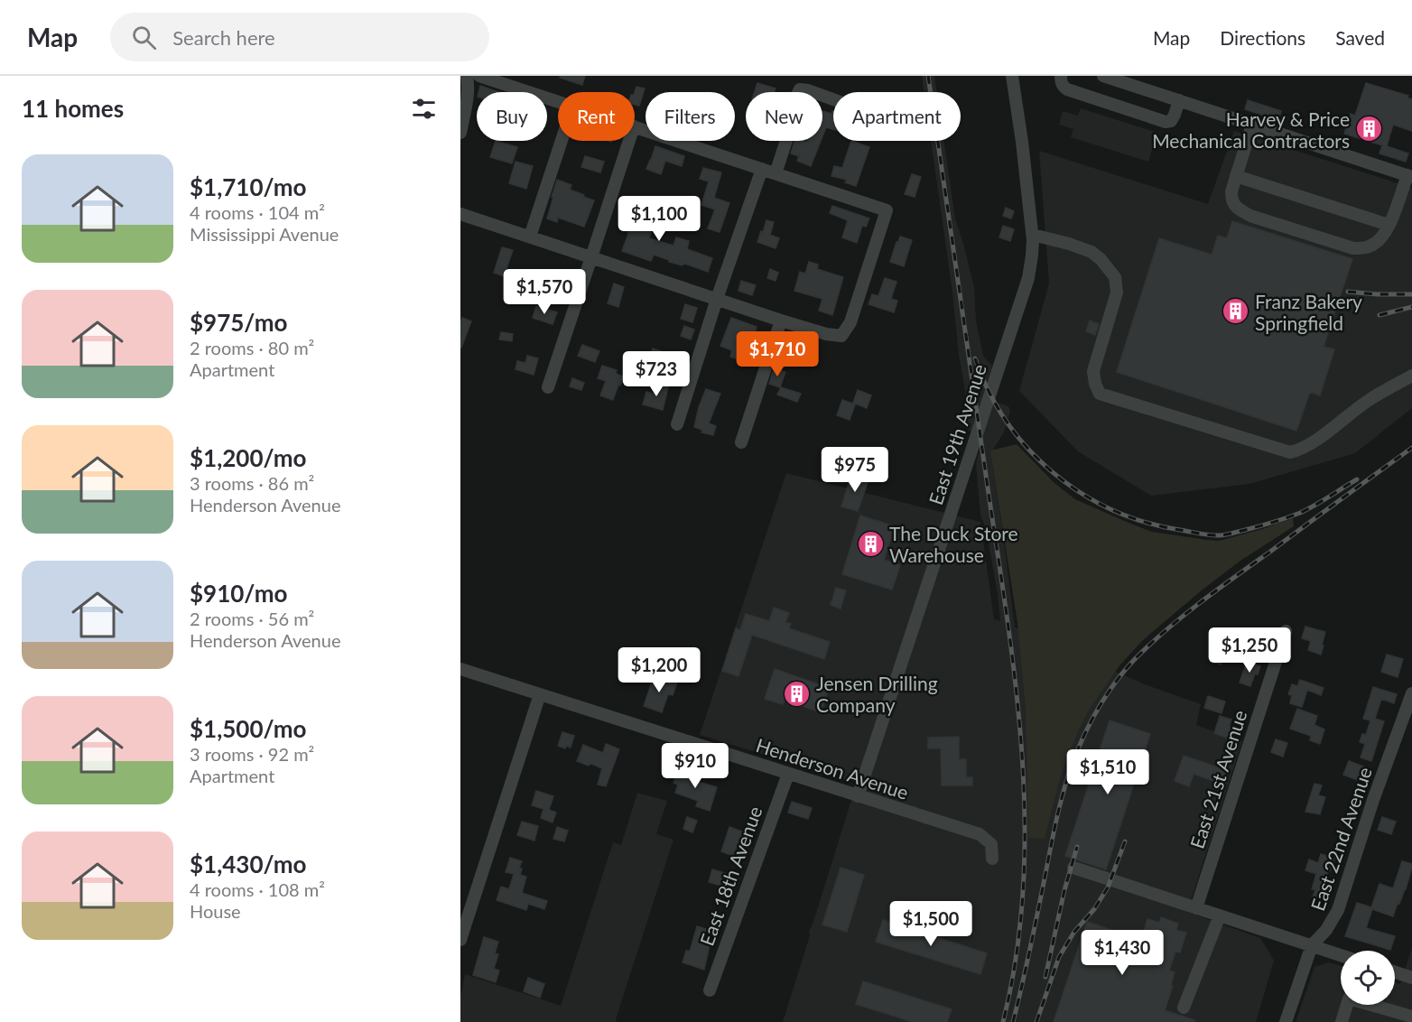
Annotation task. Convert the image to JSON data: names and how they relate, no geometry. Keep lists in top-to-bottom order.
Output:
{
  "streets": {
    "street": [
      "East 19th Avenue",
      "Henderson Avenue",
      "East 21st Avenue",
      "East 22nd Avenue",
      "East 18th Avenue"
    ]
  },
  "crossings": [
    ["East 19th Avenue", "Henderson Avenue"],
    ["Henderson Avenue", "East 18th Avenue"]
  ],
  "places": {
    "building": [
      "Harvey & Price Mechanical Contractors",
      "Franz Bakery Springfield",
      "The Duck Store Warehouse",
      "Jensen Drilling Company"
    ]
  },
  "page": {
    "header": "Map",
    "search": "Search here",
    "nav": ["Map", "Directions", "Saved"],
    "heading": "11 homes",
    "chip": [
      "Buy",
      "Rent",
      "Filters",
      "New",
      "Apartment"
    ],
    "list": [
      {
        "name": "$1,710/mo",
        "note": "4 rooms · 104 m² · Mississippi Avenue"
      },
      {
        "name": "$975/mo",
        "note": "2 rooms · 80 m² · Apartment"
      },
      {
        "name": "$1,200/mo",
        "note": "3 rooms · 86 m² · Henderson Avenue"
      },
      {
        "name": "$910/mo",
        "note": "2 rooms · 56 m² · Henderson Avenue"
      },
      {
        "name": "$1,500/mo",
        "note": "3 rooms · 92 m² · Apartment"
      },
      {
        "name": "$1,430/mo",
        "note": "4 rooms · 108 m² · House"
      }
    ],
    "price": [
      "$1,100",
      "$1,570",
      "$1,710",
      "$723",
      "$975",
      "$1,250",
      "$1,200",
      "$910",
      "$1,510",
      "$1,500",
      "$1,430"
    ]
  }
}
